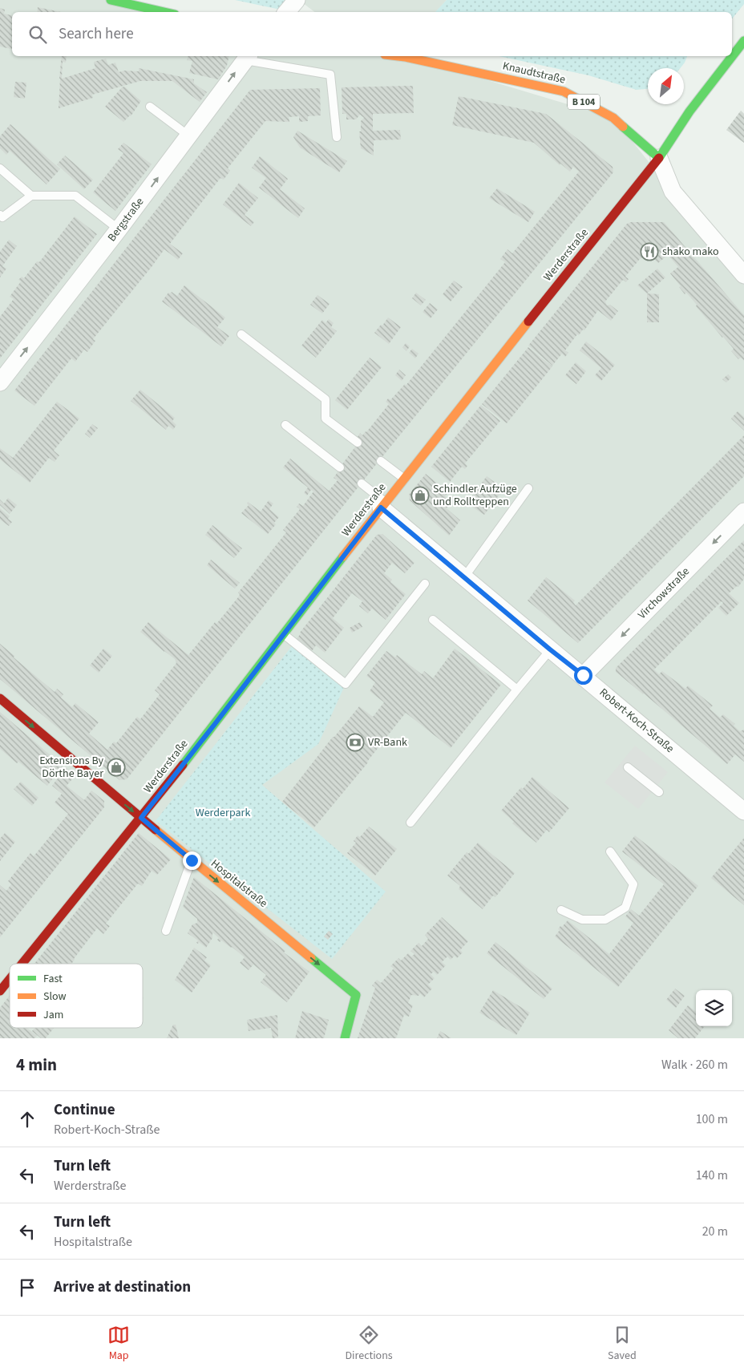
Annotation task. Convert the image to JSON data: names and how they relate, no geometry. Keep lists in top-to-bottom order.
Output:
{
  "streets": {
    "street": [
      "Knaudtstraße",
      "B 104",
      "Bergstraße",
      "Werderstraße",
      "Virchowstraße",
      "Robert-Koch-Straße",
      "Hospitalstraße"
    ]
  },
  "crossings": [
    ["Knaudtstraße", "Werderstraße"],
    ["Werderstraße", "Robert-Koch-Straße"],
    ["Werderstraße", "Hospitalstraße"],
    ["Virchowstraße", "Robert-Koch-Straße"]
  ],
  "one_way": ["Bergstraße", "Virchowstraße", "Hospitalstraße"],
  "parks": ["Werderpark"],
  "places": {
    "restaurant": ["shako mako"],
    "shop": ["Schindler Aufzüge und Rolltreppen", "Extensions By Dörthe Bayer"],
    "bank": ["VR-Bank"]
  },
  "legend": ["Fast", "Slow", "Jam"],
  "north": "top right",
  "page": {
    "search": "Search here",
    "heading": ["4 min", "Walk · 260 m"],
    "list": [
      ["Continue", "Robert-Koch-Straße", "100 m"],
      ["Turn left", "Werderstraße", "140 m"],
      ["Turn left", "Hospitalstraße", "20 m"],
      "Arrive at destination"
    ],
    "nav": ["Map", "Directions", "Saved"]
  }
}
